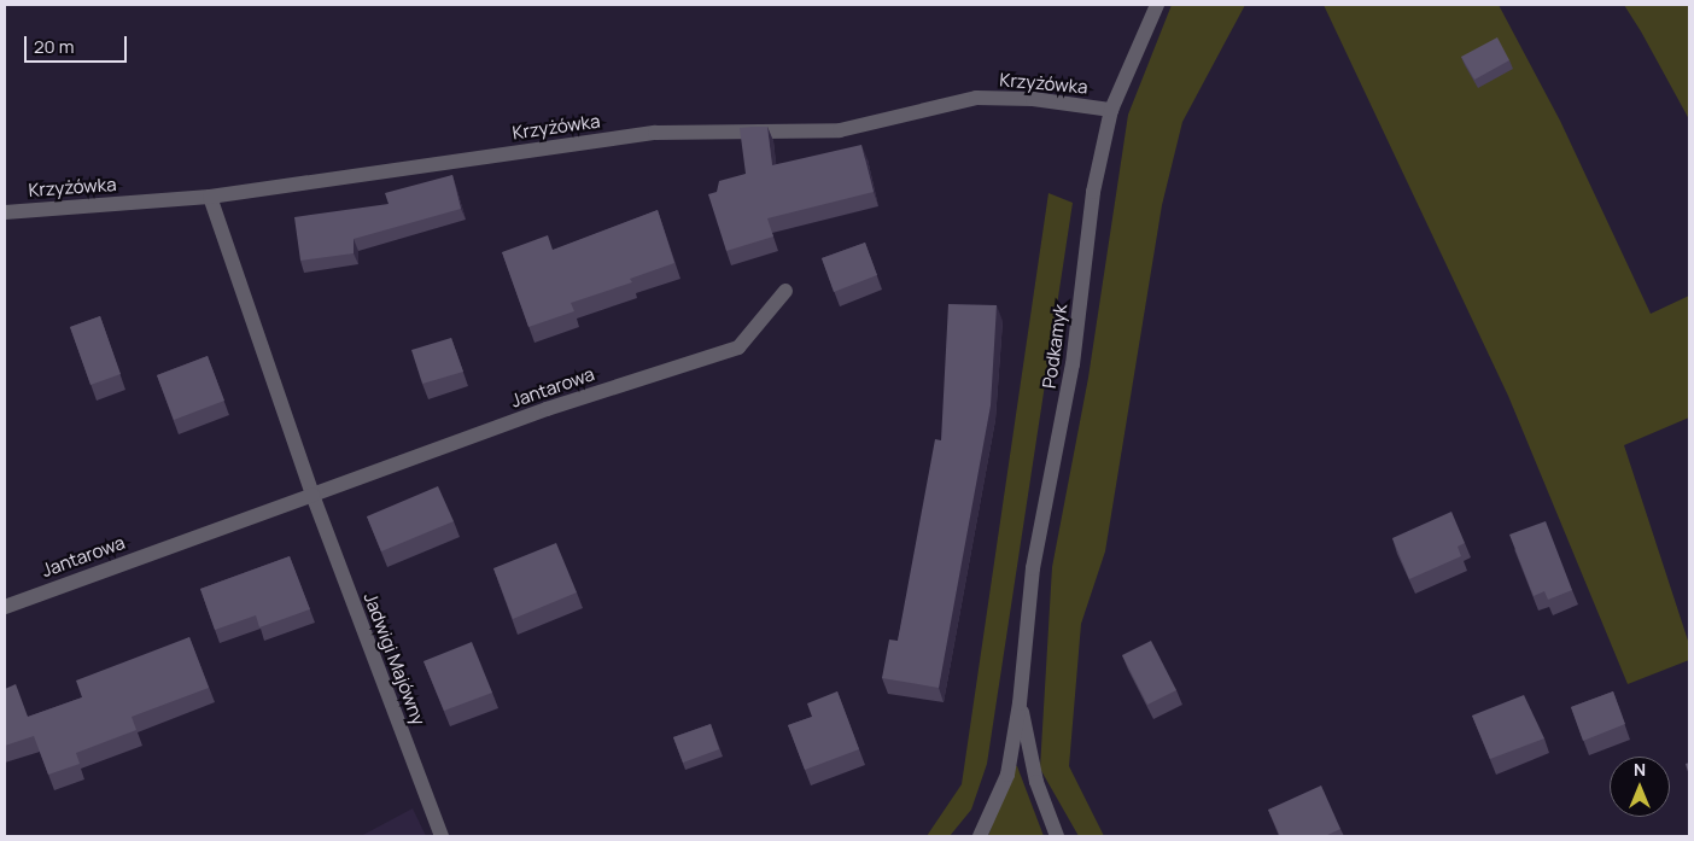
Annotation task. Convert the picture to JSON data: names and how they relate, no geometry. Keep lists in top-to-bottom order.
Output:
{
  "streets": {
    "street": [
      "Krzyżówka",
      "Podkamyk",
      "Jantarowa",
      "Jadwigi Majówny"
    ]
  },
  "crossings": [
    ["Krzyżówka", "Podkamyk"],
    ["Jantarowa", "Jadwigi Majówny"]
  ],
  "scale_bar": "20 m",
  "north": "top"
}
